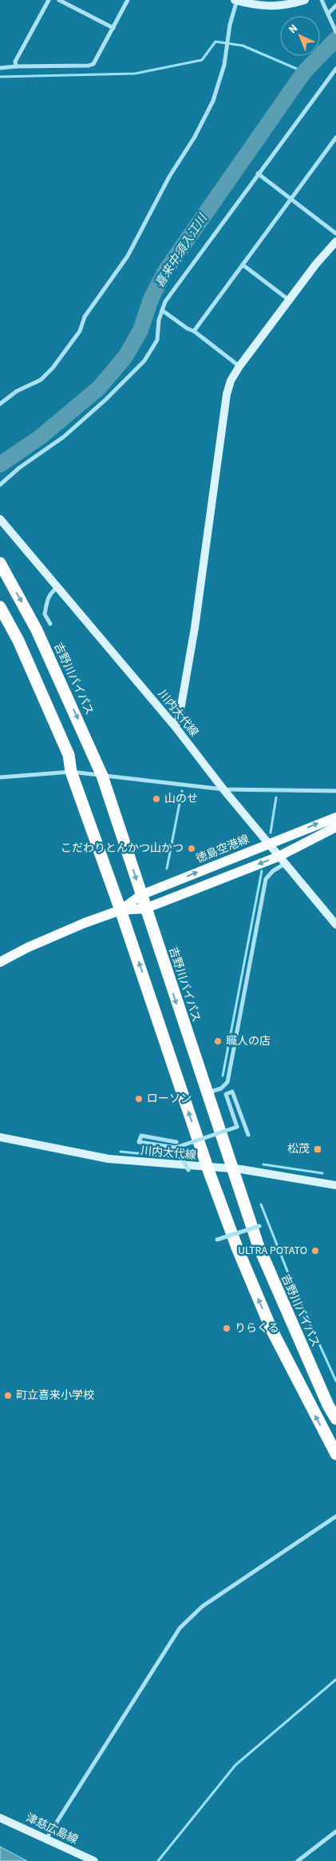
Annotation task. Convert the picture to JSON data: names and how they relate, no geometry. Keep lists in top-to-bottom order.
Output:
{
  "streets": {
    "highway": ["吉野川バイパス"],
    "main road": ["川内大代線", "徳島空港線", "津慈広島線"]
  },
  "crossings": [
    ["吉野川バイパス", "川内大代線"],
    ["吉野川バイパス", "徳島空港線"],
    ["川内大代線", "徳島空港線"]
  ],
  "water": ["喜来中須入江川"],
  "places": {
    "other": [
      "山のせ",
      "こだわりとんかつ山かつ",
      "職人の店",
      "ローソン",
      "ULTRA POTATO",
      "りらくる",
      "町立喜来小学校"
    ],
    "transit": ["松茂"]
  },
  "north": "top left"
}
